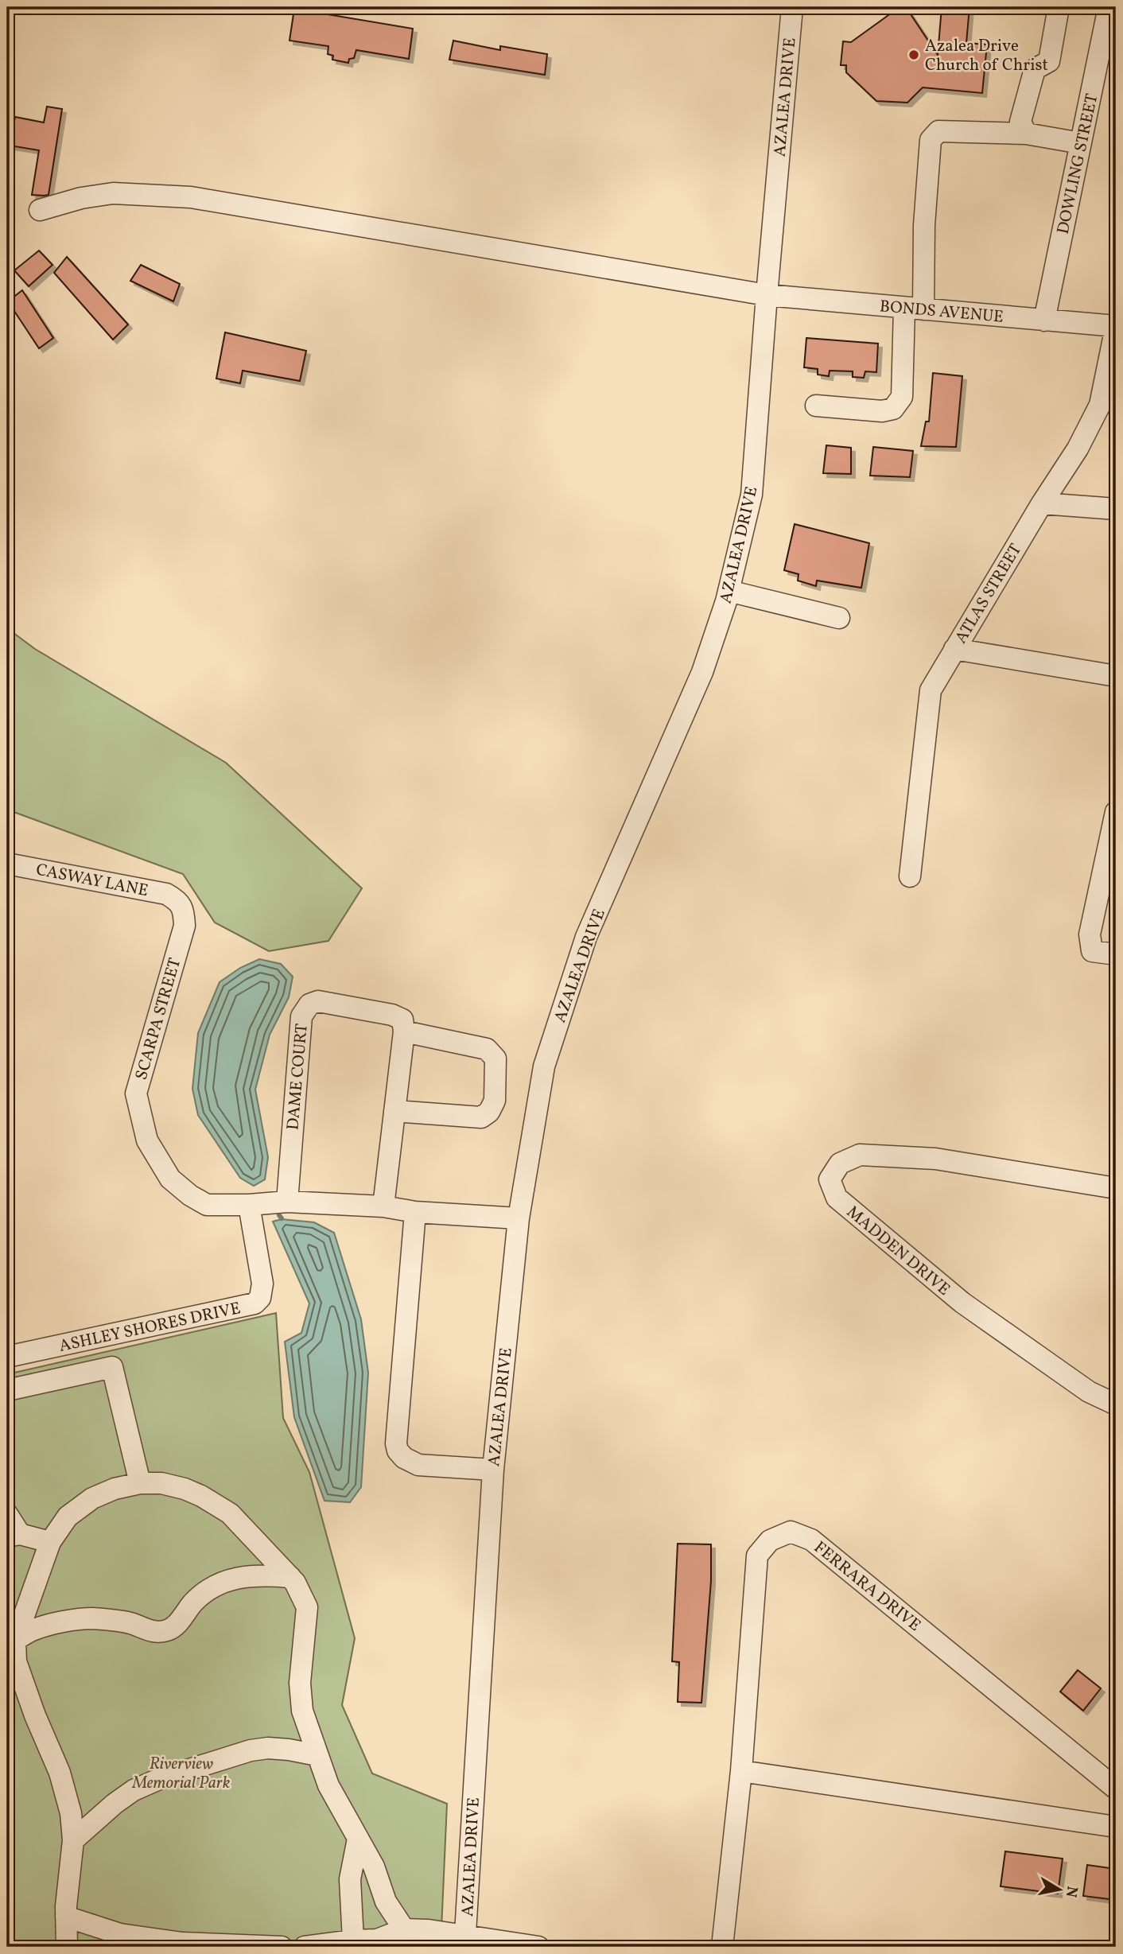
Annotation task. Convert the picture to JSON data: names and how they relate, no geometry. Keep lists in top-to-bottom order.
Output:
{
  "streets": {
    "street": [
      "AZALEA DRIVE",
      "DOWLING STREET",
      "BONDS AVENUE",
      "ATLAS STREET",
      "CASWAY LANE",
      "SCARPA STREET",
      "DAME COURT",
      "MADDEN DRIVE",
      "ASHLEY SHORES DRIVE",
      "FERRARA DRIVE"
    ]
  },
  "crossings": [
    ["AZALEA DRIVE", "BONDS AVENUE"],
    ["DOWLING STREET", "BONDS AVENUE"],
    ["BONDS AVENUE", "ATLAS STREET"],
    ["CASWAY LANE", "SCARPA STREET"],
    ["SCARPA STREET", "ASHLEY SHORES DRIVE"]
  ],
  "parks": ["Riverview Memorial Park"],
  "places": ["Azalea Drive Church of Christ"],
  "north": "right"
}
